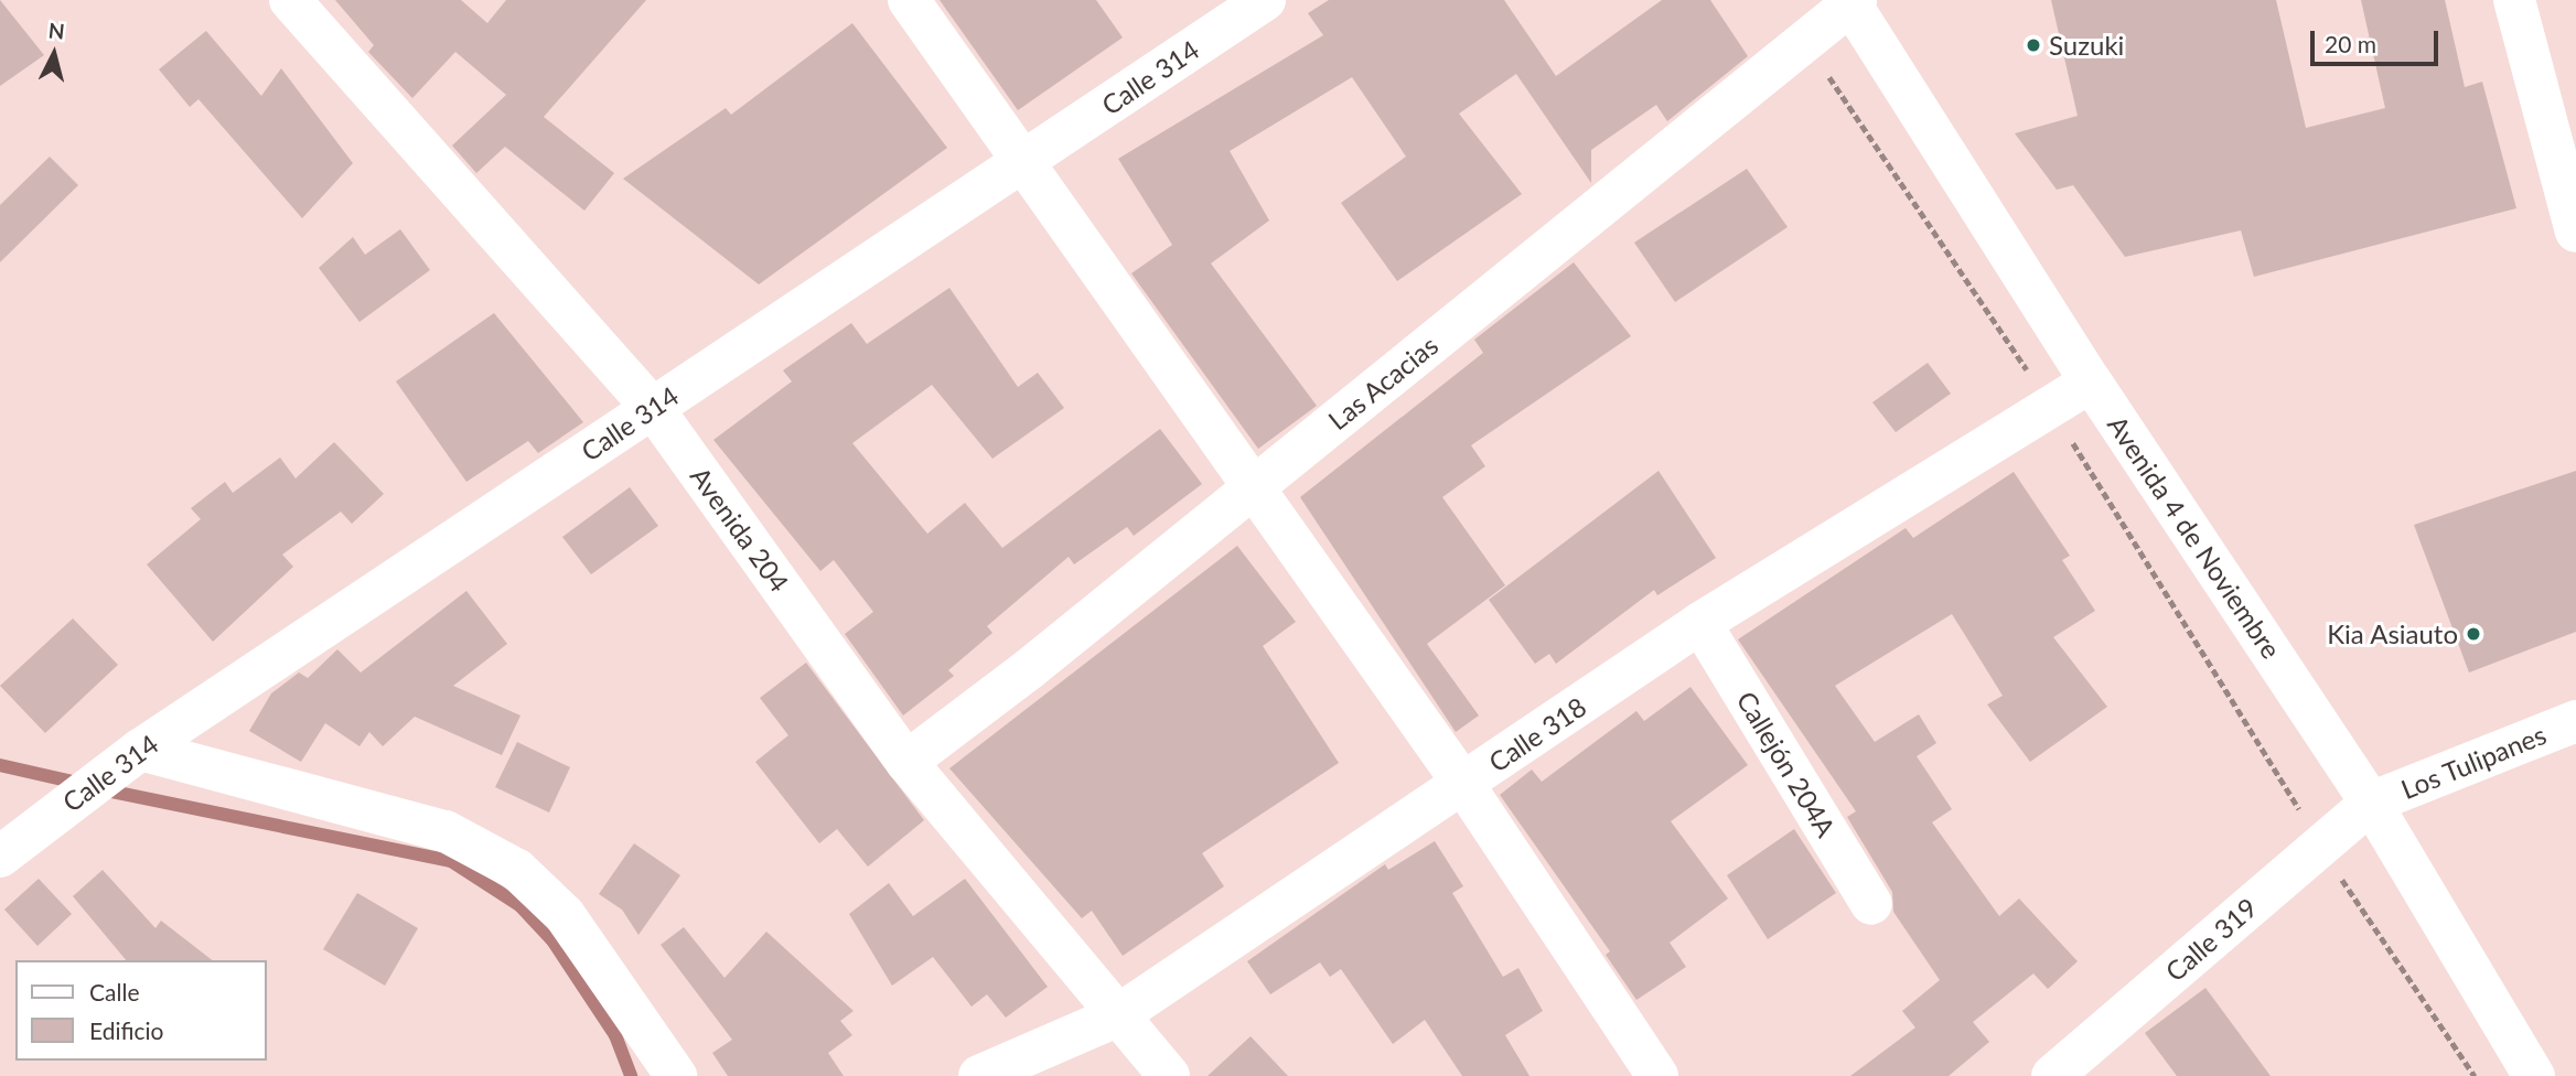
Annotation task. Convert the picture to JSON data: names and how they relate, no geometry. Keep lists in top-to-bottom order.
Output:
{
  "streets": {
    "street": [
      "Calle 314",
      "Las Acacias",
      "Avenida 204",
      "Avenida 4 de Noviembre",
      "Calle 318",
      "Los Tulipanes",
      "Callejón 204A",
      "Calle 319"
    ]
  },
  "crossings": [
    ["Calle 314", "Avenida 204"],
    ["Las Acacias", "Avenida 204"],
    ["Las Acacias", "Avenida 4 de Noviembre"],
    ["Avenida 204", "Calle 318"],
    ["Avenida 4 de Noviembre", "Calle 318"],
    ["Avenida 4 de Noviembre", "Los Tulipanes"],
    ["Avenida 4 de Noviembre", "Calle 319"],
    ["Calle 318", "Callejón 204A"],
    ["Los Tulipanes", "Calle 319"]
  ],
  "places": ["Suzuki", "Kia Asiauto"],
  "legend": ["Calle", "Edificio"],
  "scale_bar": "20 m",
  "north": "top"
}
